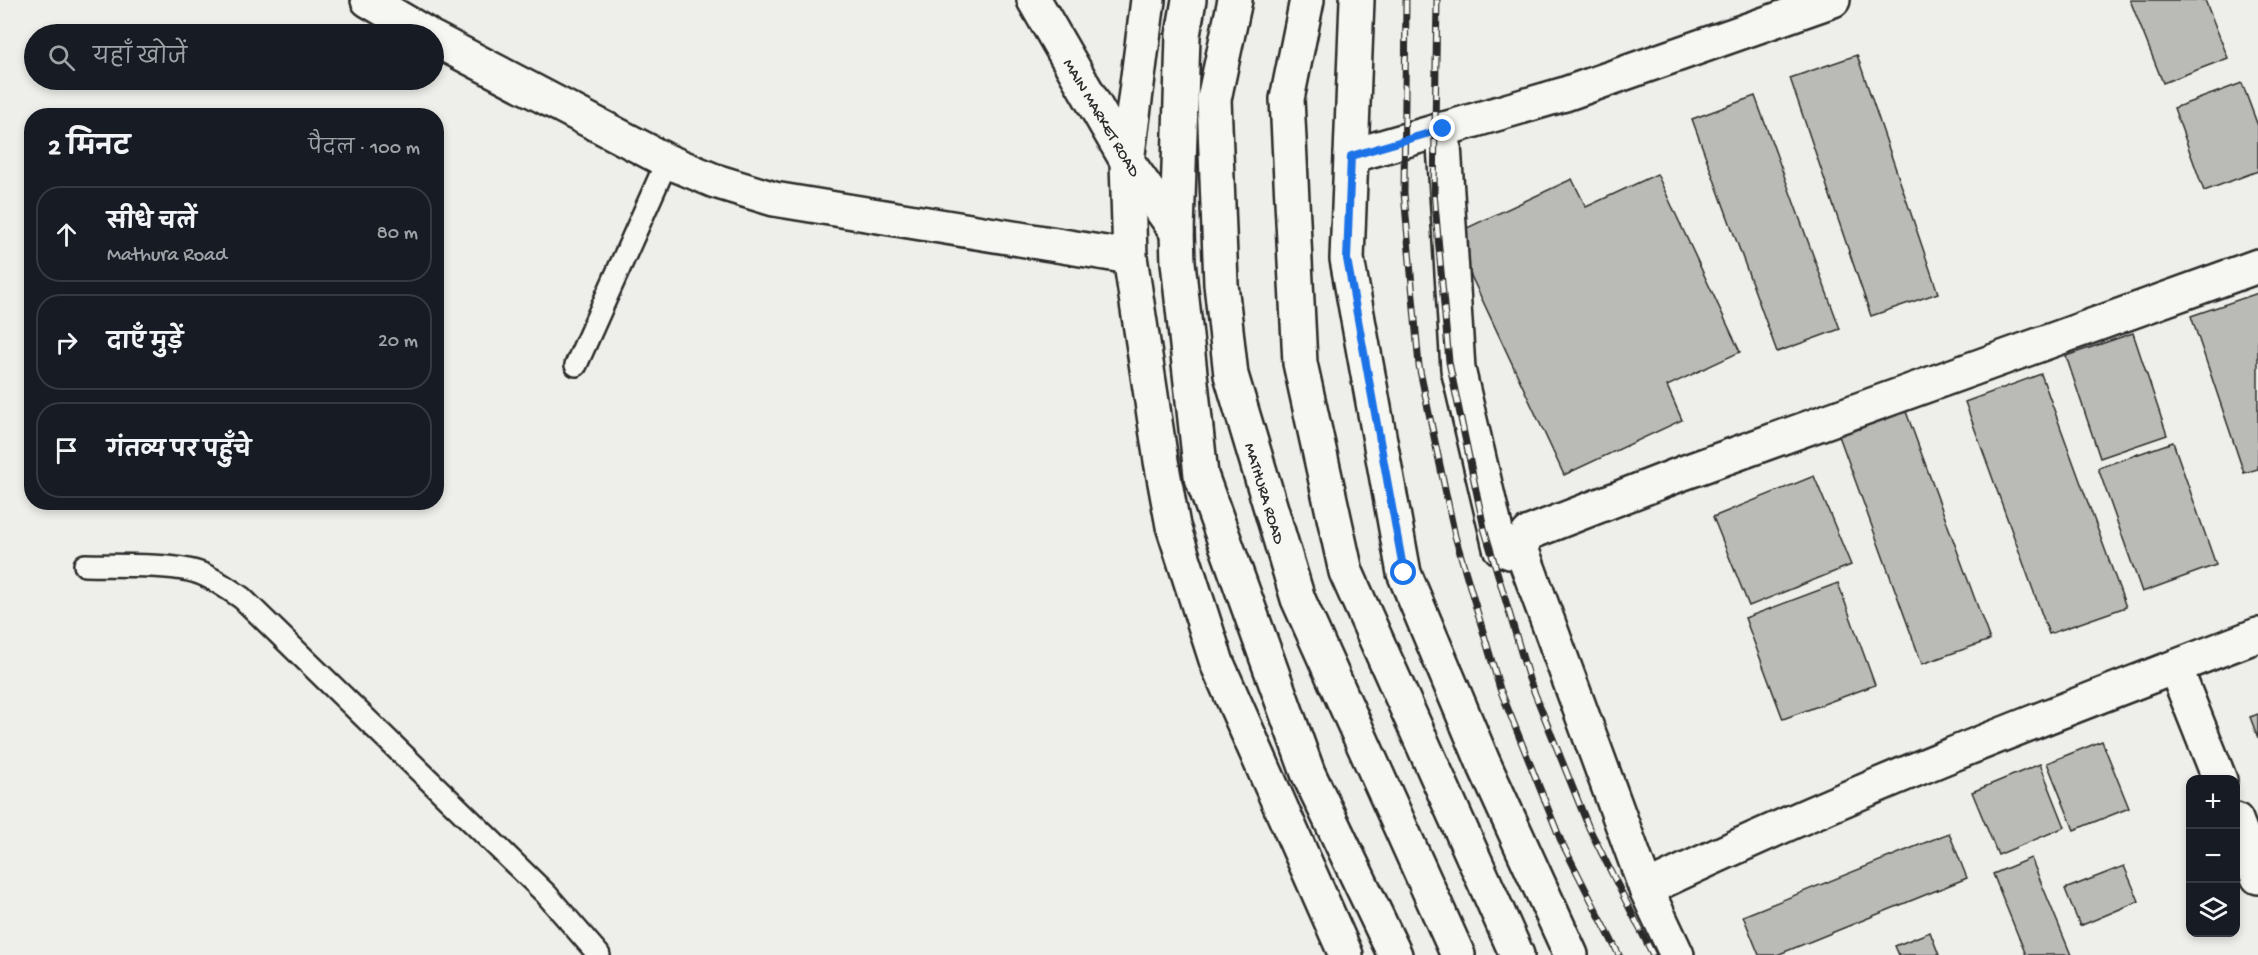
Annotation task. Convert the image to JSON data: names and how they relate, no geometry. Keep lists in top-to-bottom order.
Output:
{
  "streets": {
    "main road": ["MAIN MARKET ROAD", "MATHURA ROAD"]
  },
  "page": {
    "search": "यहाँ खोजें",
    "heading": ["2 मिनट", "पैदल · 100 m"],
    "list": [
      ["सीधे चलें", "Mathura Road", "80 m"],
      ["दाएँ मुड़ें", "20 m"],
      "गंतव्य पर पहुँचे"
    ],
    "map_buttons": ["+", "−"]
  }
}
